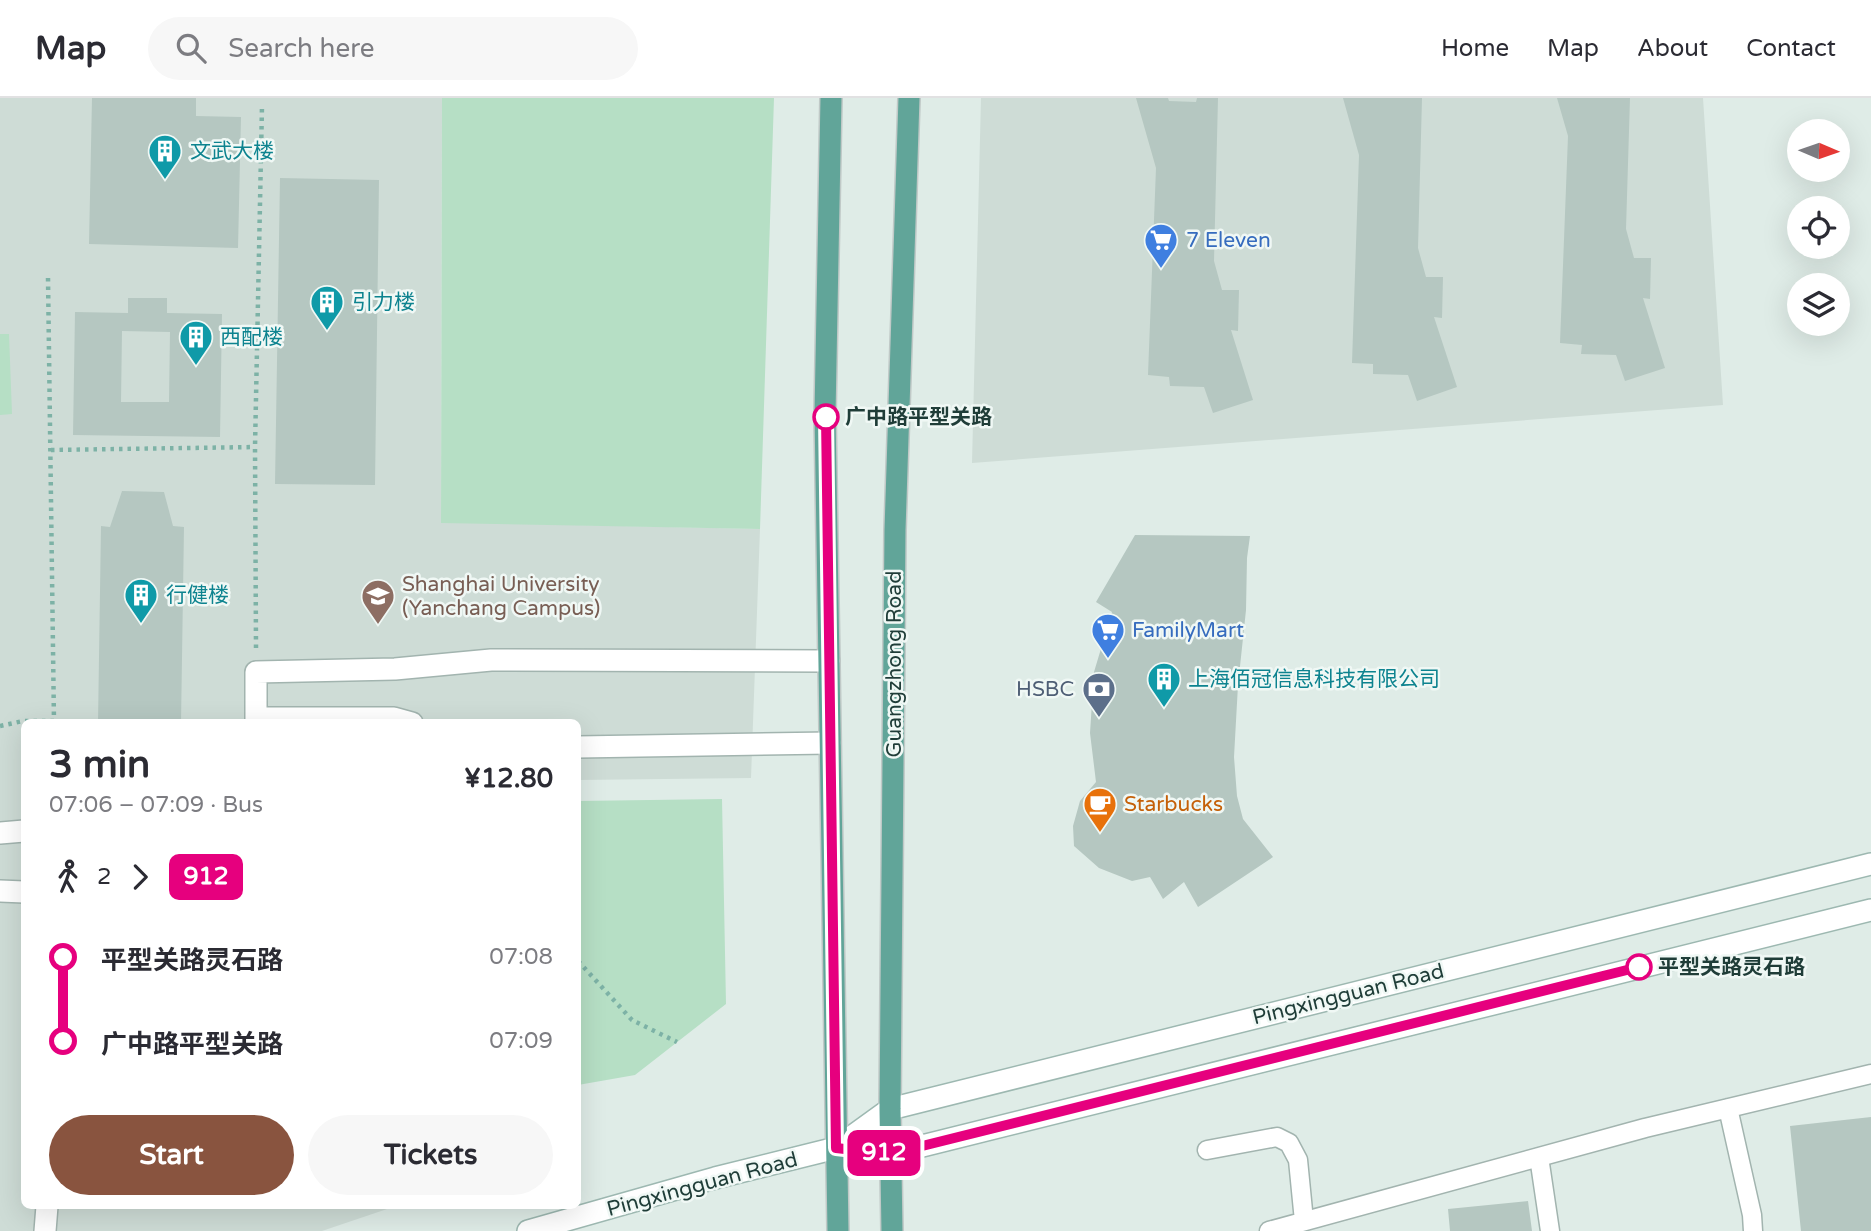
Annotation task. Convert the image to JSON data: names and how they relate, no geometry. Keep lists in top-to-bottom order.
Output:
{
  "streets": {
    "main road": ["Guangzhong Road"],
    "street": ["Pingxingguan Road"]
  },
  "crossings": [
    ["Guangzhong Road", "Pingxingguan Road"]
  ],
  "places": {
    "building": [
      "文武大楼",
      "引力楼",
      "西配楼",
      "行健楼",
      "上海佰冠信息科技有限公司"
    ],
    "supermarket": ["7 Eleven", "FamilyMart"],
    "other": ["广中路平型关路", "平型关路灵石路"],
    "school or university": ["Shanghai University (Yanchang Campus)"],
    "bank": ["HSBC"],
    "cafe": ["Starbucks"]
  },
  "lines": ["bus line 912"],
  "north": "right",
  "page": {
    "header": "Map",
    "search": "Search here",
    "nav": [
      "Home",
      "Map",
      "About",
      "Contact"
    ],
    "on_map": "912",
    "heading": ["3 min", "07:06 – 07:09 · Bus", "¥12.80"],
    "legs": ["2", "912"],
    "list": [
      {
        "name": "平型关路灵石路",
        "value": "07:08"
      },
      {
        "name": "广中路平型关路",
        "value": "07:09"
      }
    ],
    "buttons": ["Start", "Tickets"]
  }
}
